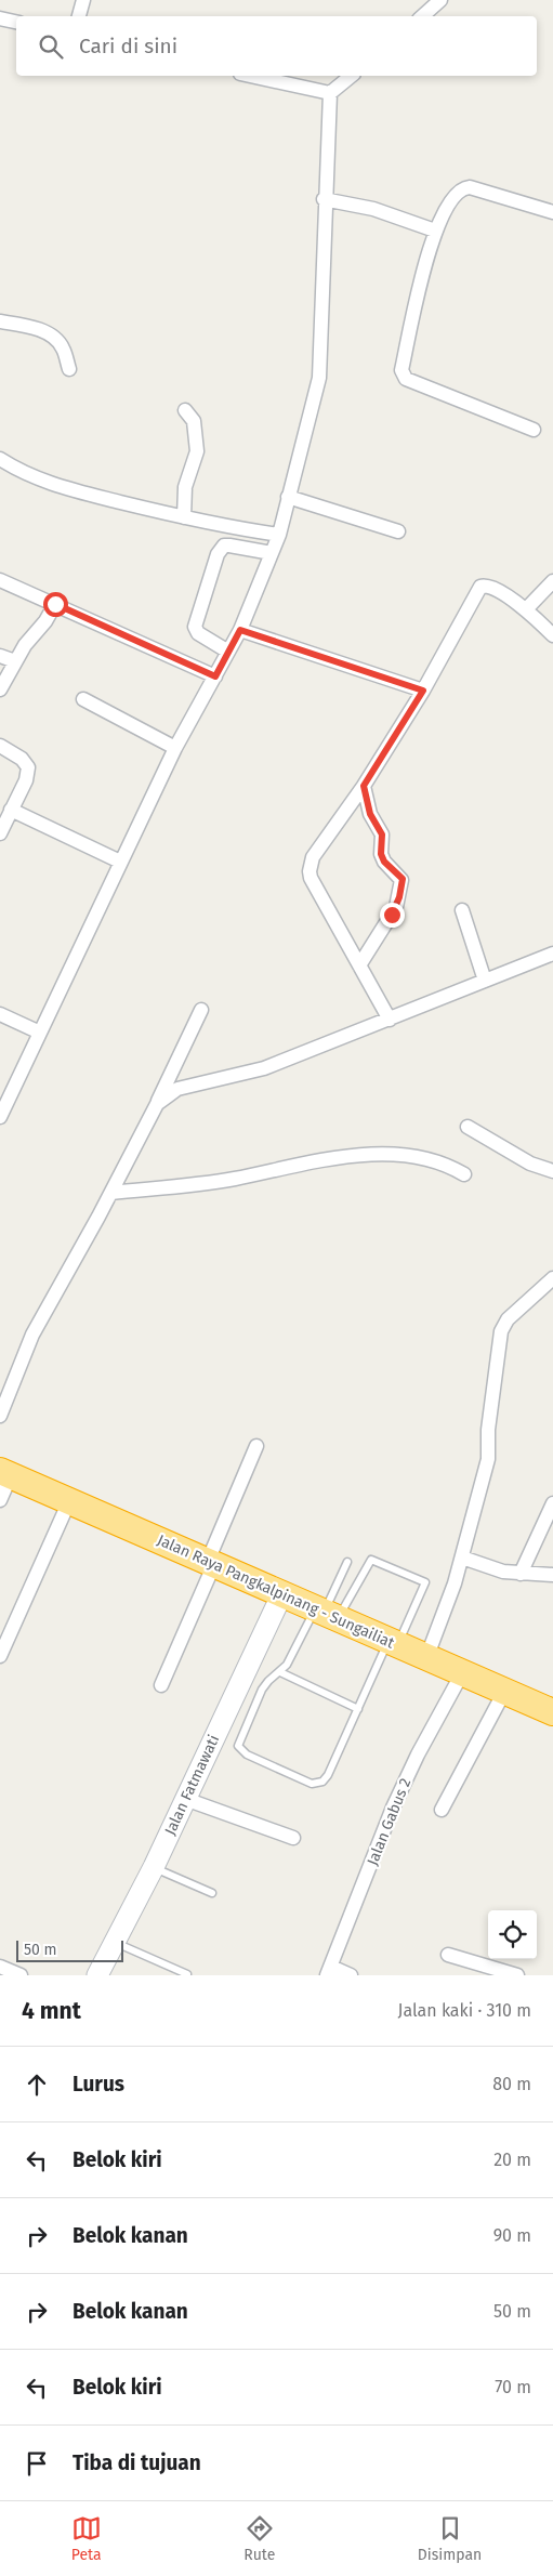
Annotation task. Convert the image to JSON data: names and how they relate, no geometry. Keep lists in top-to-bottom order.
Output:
{
  "streets": {
    "highway": ["Jalan Raya Pangkalpinang - Sungailiat"],
    "street": ["Jalan Fatmawati", "Jalan Gabus 2"]
  },
  "crossings": [
    ["Jalan Raya Pangkalpinang - Sungailiat", "Jalan Fatmawati"],
    ["Jalan Raya Pangkalpinang - Sungailiat", "Jalan Gabus 2"]
  ],
  "scale_bar": "50 m",
  "page": {
    "search": "Cari di sini",
    "scale": "50 m",
    "heading": ["4 mnt", "Jalan kaki · 310 m"],
    "list": [
      ["Lurus", "80 m"],
      ["Belok kiri", "20 m"],
      ["Belok kanan", "90 m"],
      ["Belok kanan", "50 m"],
      ["Belok kiri", "70 m"],
      "Tiba di tujuan"
    ],
    "nav": ["Peta", "Rute", "Disimpan"]
  }
}
